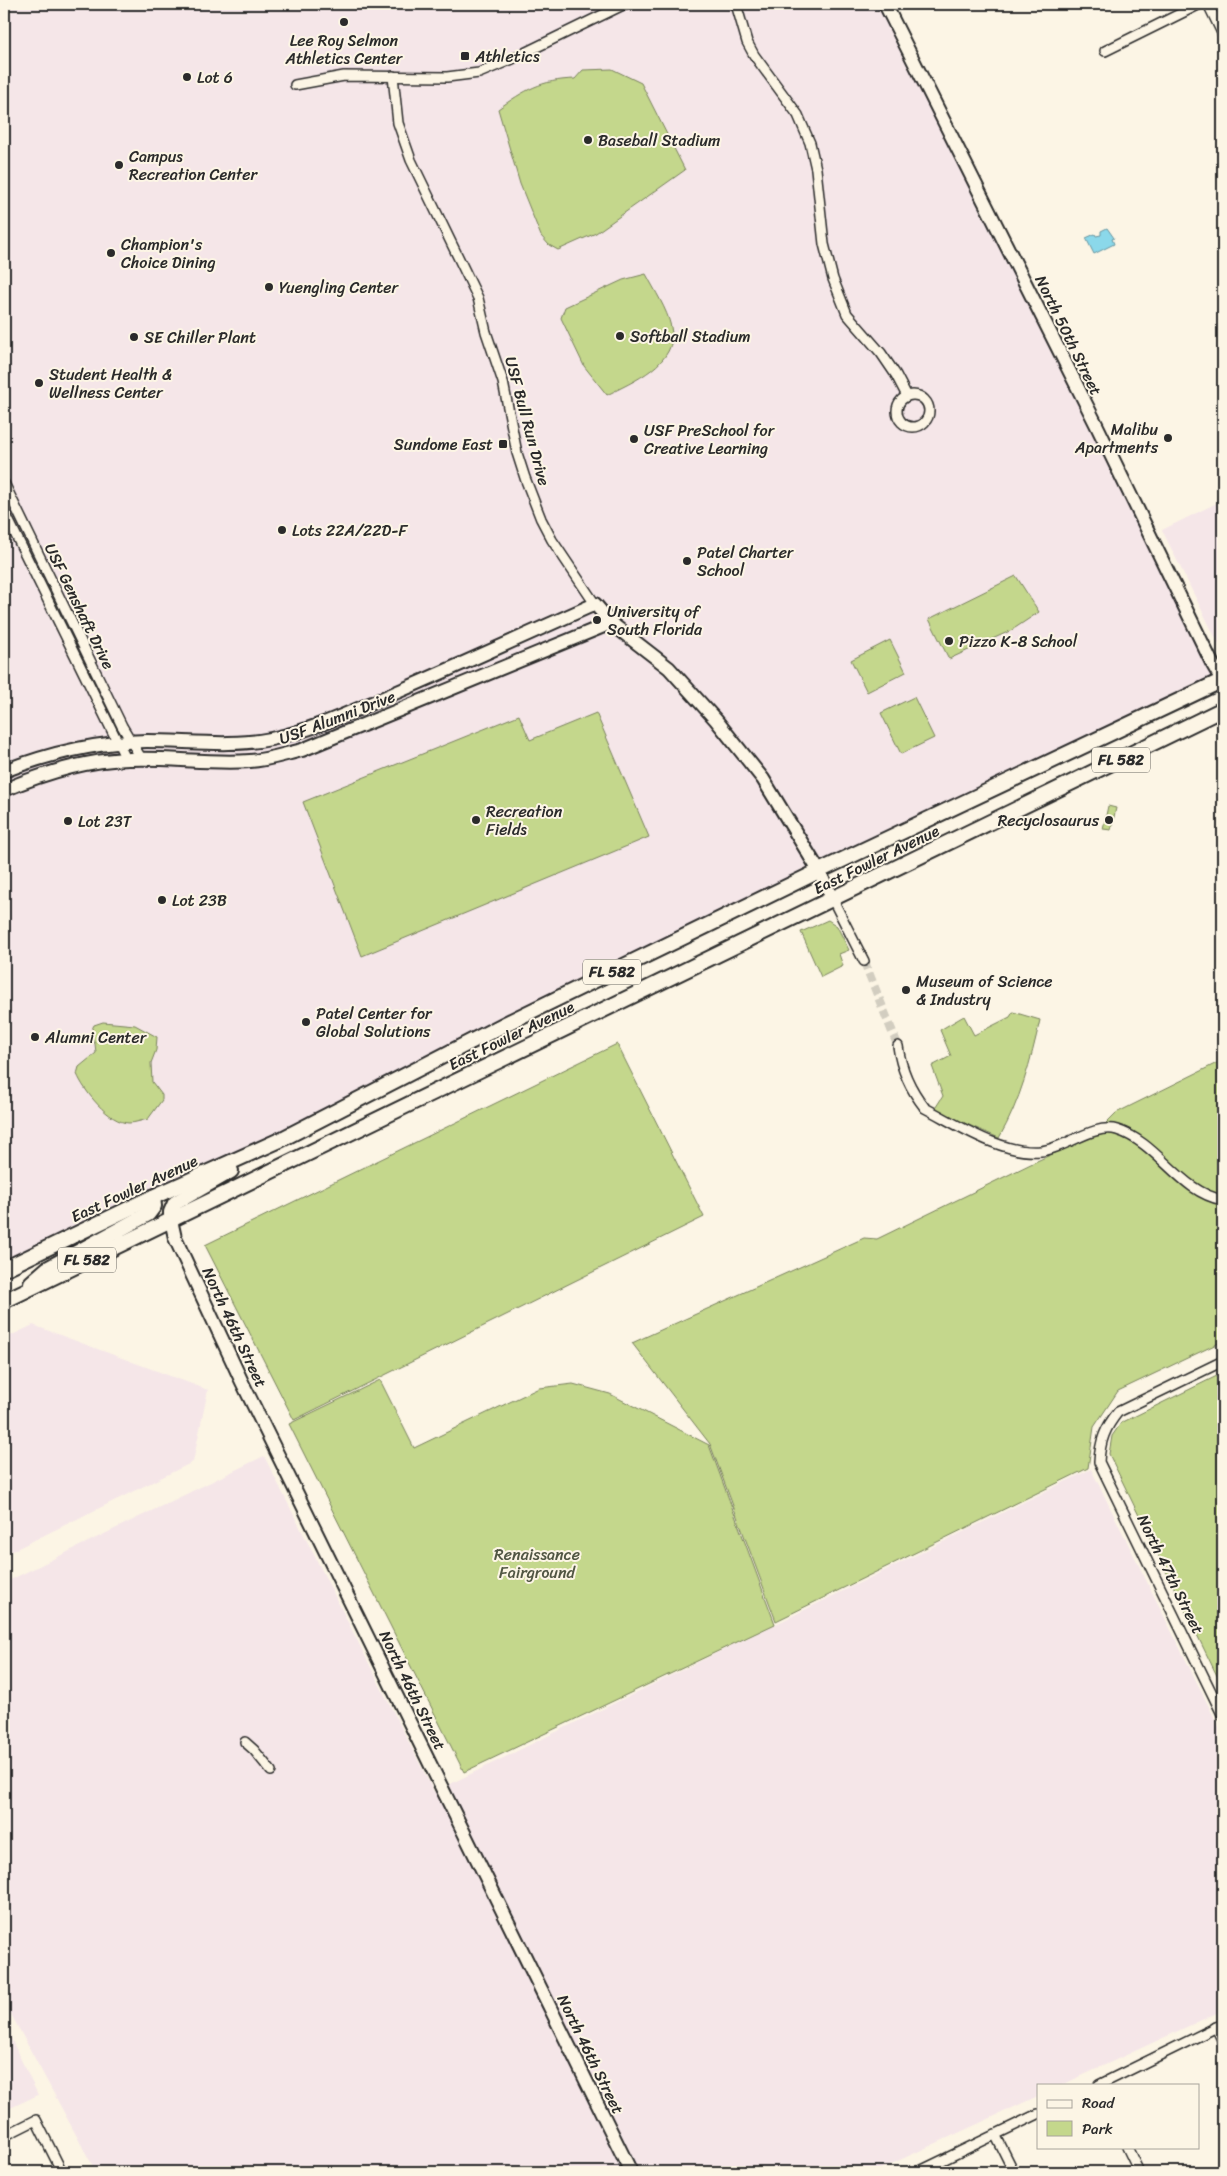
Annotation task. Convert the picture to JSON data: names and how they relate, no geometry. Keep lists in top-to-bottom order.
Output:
{
  "streets": {
    "main road": ["FL 582", "East Fowler Avenue"],
    "street": [
      "North 50th Street",
      "USF Bull Run Drive",
      "USF Genshaft Drive",
      "USF Alumni Drive",
      "North 46th Street",
      "North 47th Street"
    ]
  },
  "crossings": [
    ["North 50th Street", "East Fowler Avenue"],
    ["USF Bull Run Drive", "USF Alumni Drive"],
    ["USF Bull Run Drive", "East Fowler Avenue"],
    ["USF Genshaft Drive", "USF Alumni Drive"],
    ["East Fowler Avenue", "North 46th Street"]
  ],
  "parks": ["Renaissance Fairground"],
  "places": {
    "other": [
      "Lee Roy Selmon Athletics Center",
      "Lot 6",
      "Baseball Stadium",
      "Campus Recreation Center",
      "Champion's Choice Dining",
      "Yuengling Center",
      "Softball Stadium",
      "SE Chiller Plant",
      "Student Health & Wellness Center",
      "Malibu Apartments",
      "USF PreSchool for Creative Learning",
      "Lots 22A/22D-F",
      "Patel Charter School",
      "University of South Florida",
      "Pizzo K-8 School",
      "Recreation Fields",
      "Recyclosaurus",
      "Lot 23T",
      "Lot 23B",
      "Museum of Science & Industry",
      "Patel Center for Global Solutions",
      "Alumni Center"
    ],
    "transit": ["Athletics", "Sundome East"]
  },
  "legend": ["Road", "Park"]
}
